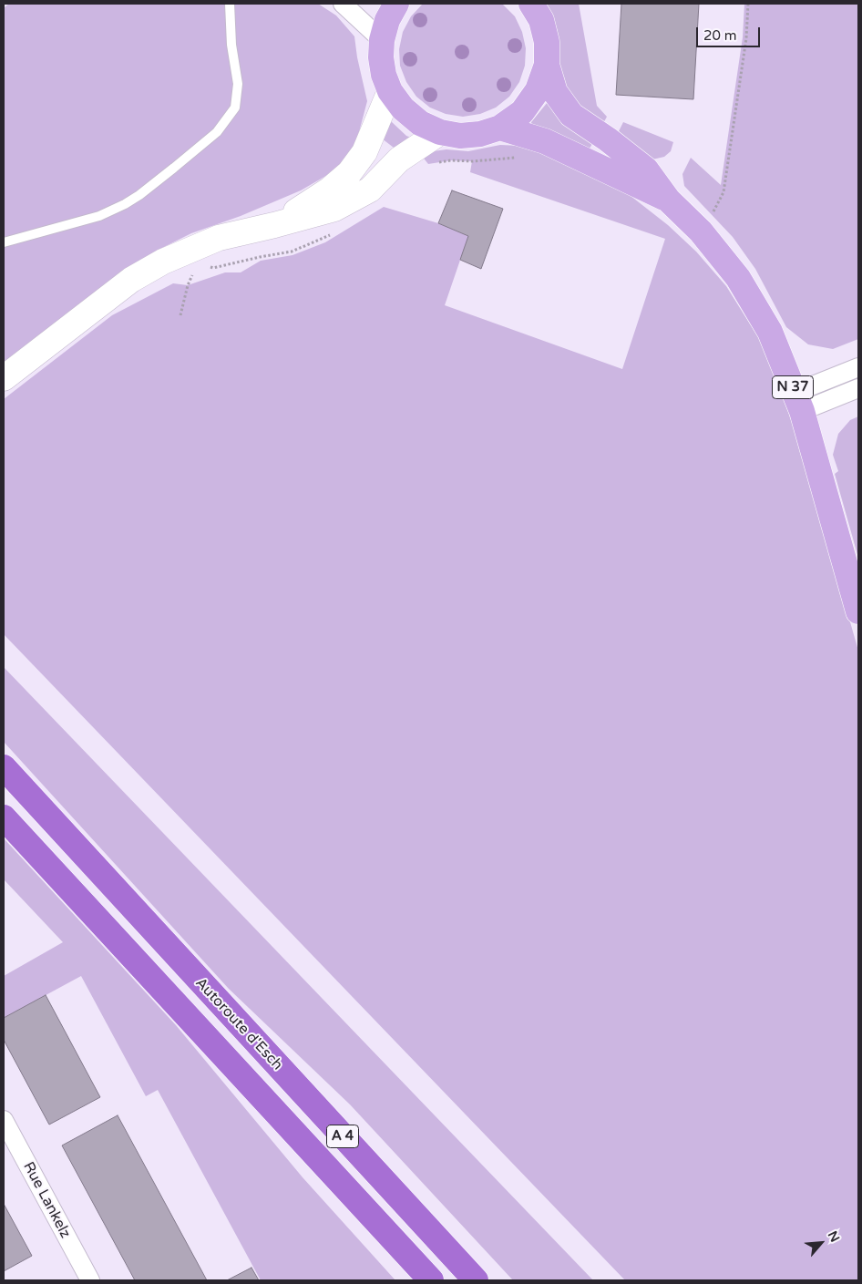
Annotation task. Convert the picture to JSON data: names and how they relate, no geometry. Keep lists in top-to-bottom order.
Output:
{
  "streets": {
    "highway": ["Autoroute d'Esch", "A 4"],
    "main road": ["N 37"],
    "street": ["Rue Lankelz"]
  },
  "scale_bar": "20 m",
  "north": "top right"
}
